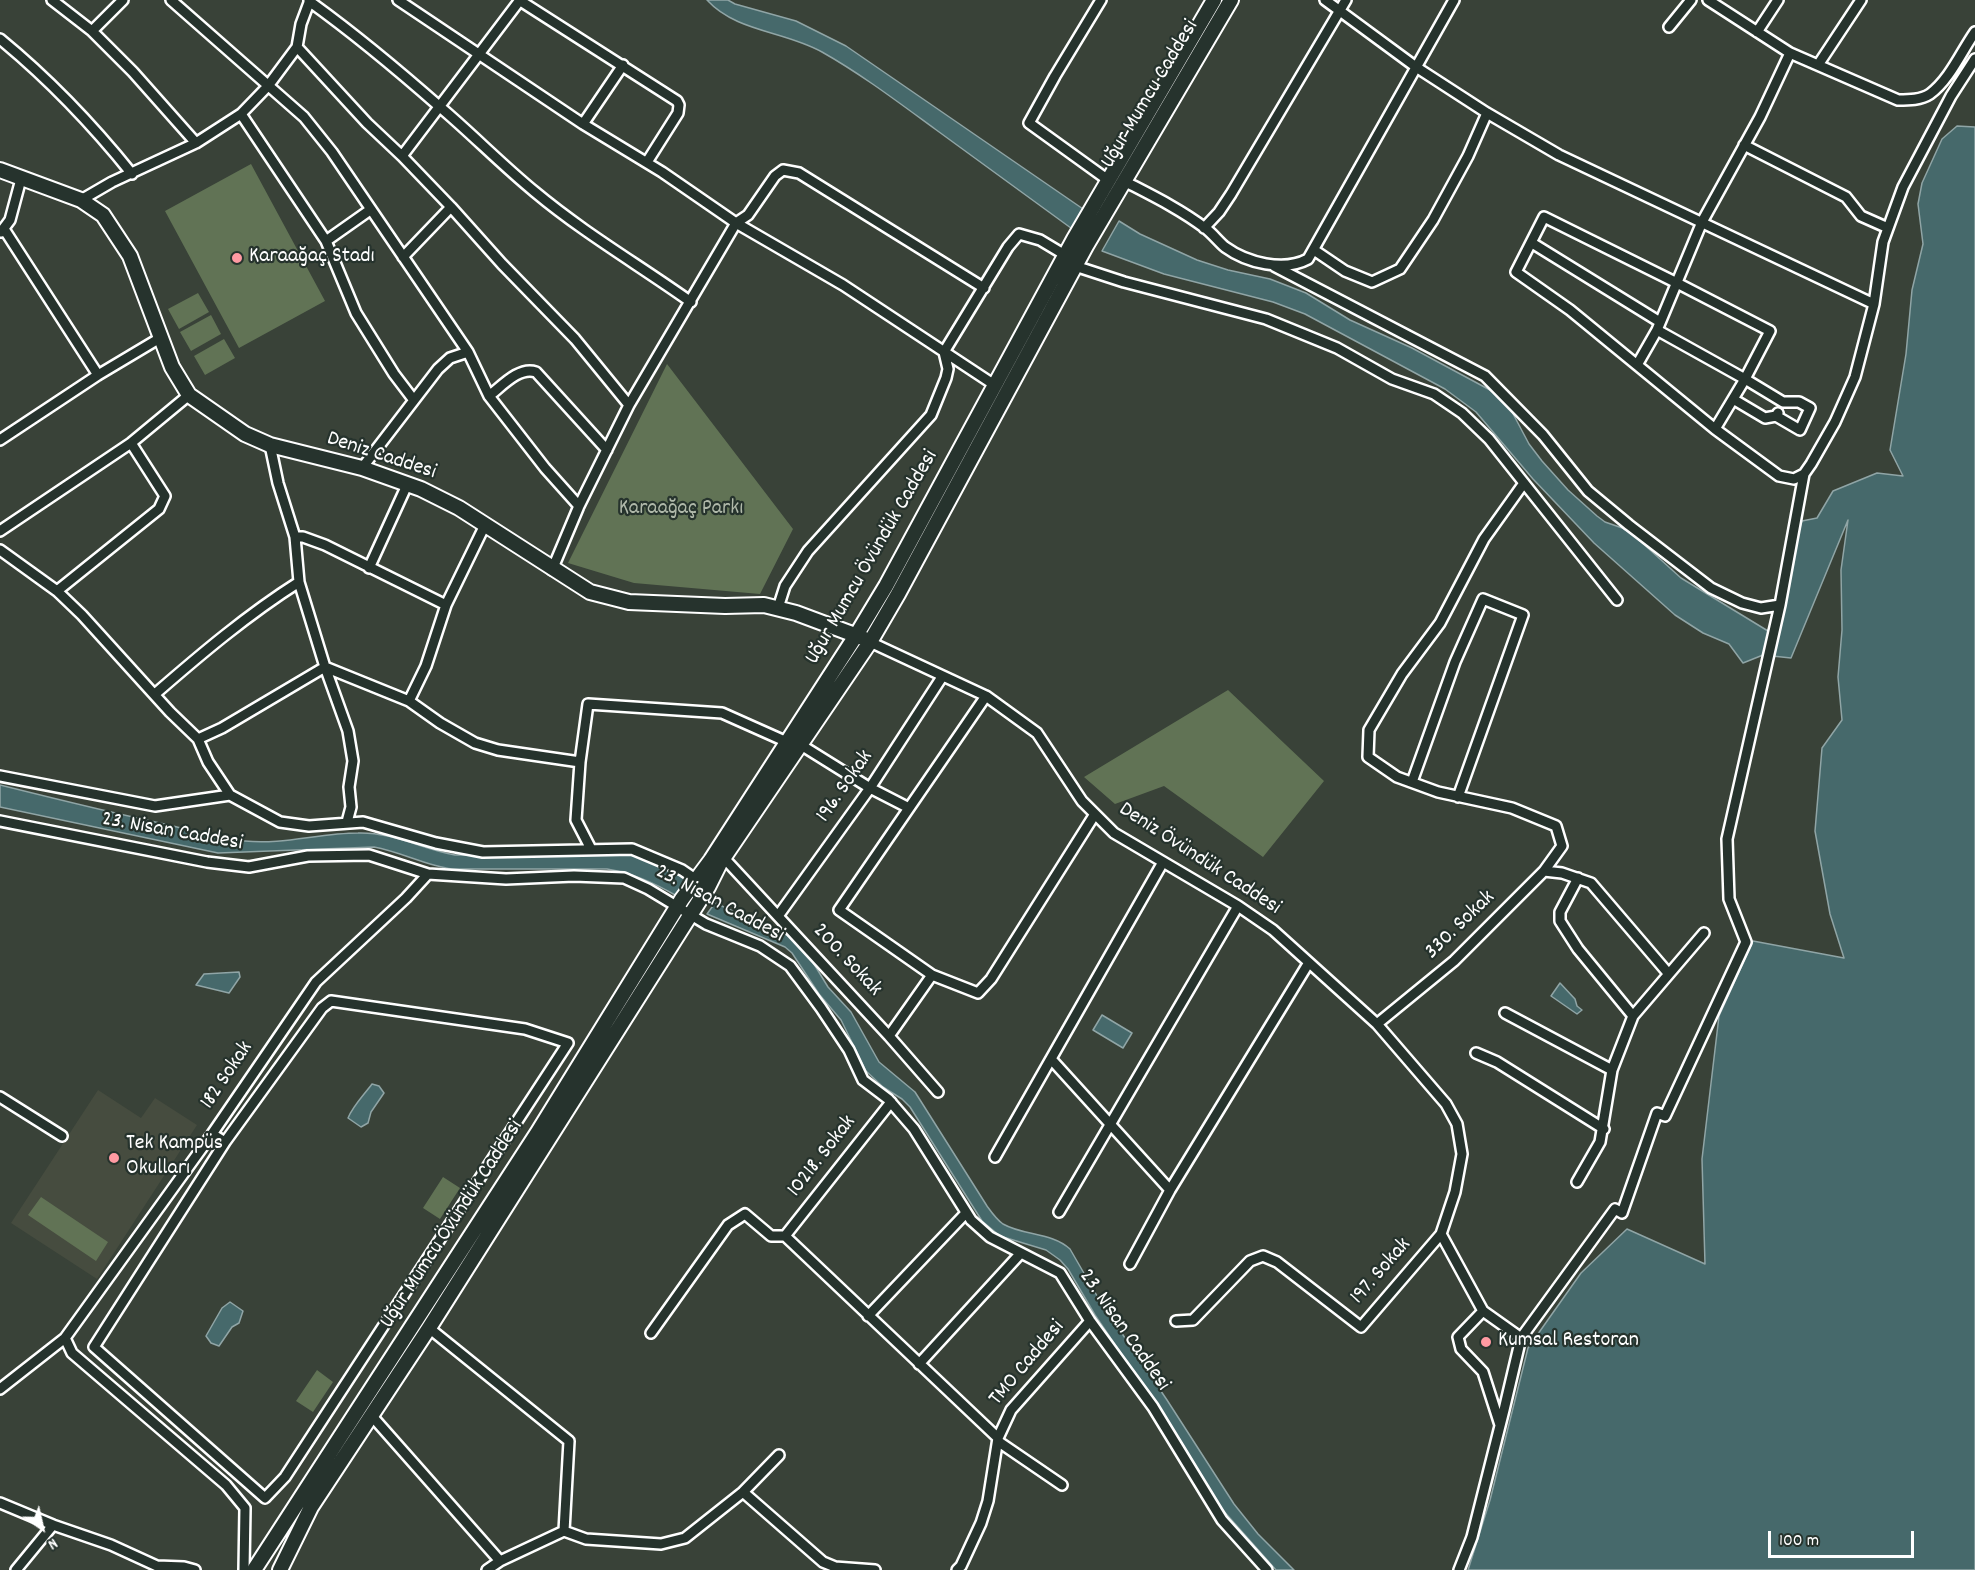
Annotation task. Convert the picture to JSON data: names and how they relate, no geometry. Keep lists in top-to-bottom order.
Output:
{
  "streets": {
    "street": [
      "Uğur Mumcu Caddesi",
      "Deniz Caddesi",
      "Uğur Mumcu Övündük Caddesi",
      "196. Sokak",
      "23. Nisan Caddesi",
      "Deniz Övündük Caddesi",
      "330. Sokak",
      "200. Sokak",
      "182 Sokak",
      "10218. Sokak",
      "197. Sokak",
      "TMO Caddesi"
    ]
  },
  "crossings": [
    ["Uğur Mumcu Caddesi", "Uğur Mumcu Övündük Caddesi"],
    ["Deniz Caddesi", "Uğur Mumcu Övündük Caddesi"],
    ["Deniz Caddesi", "Deniz Övündük Caddesi"],
    ["Uğur Mumcu Övündük Caddesi", "23. Nisan Caddesi"],
    ["Uğur Mumcu Övündük Caddesi", "Deniz Övündük Caddesi"],
    ["Uğur Mumcu Övündük Caddesi", "200. Sokak"],
    ["196. Sokak", "Deniz Övündük Caddesi"],
    ["196. Sokak", "200. Sokak"],
    ["23. Nisan Caddesi", "182 Sokak"],
    ["23. Nisan Caddesi", "10218. Sokak"],
    ["23. Nisan Caddesi", "TMO Caddesi"],
    ["Deniz Övündük Caddesi", "330. Sokak"],
    ["Deniz Övündük Caddesi", "200. Sokak"],
    ["Deniz Övündük Caddesi", "197. Sokak"]
  ],
  "parks": ["Karaağaç Parkı"],
  "places": ["Karaağaç Stadı", "Tek Kampüs Okulları", "Kumsal Restoran"],
  "scale_bar": "100 m",
  "north": "bottom right"
}
